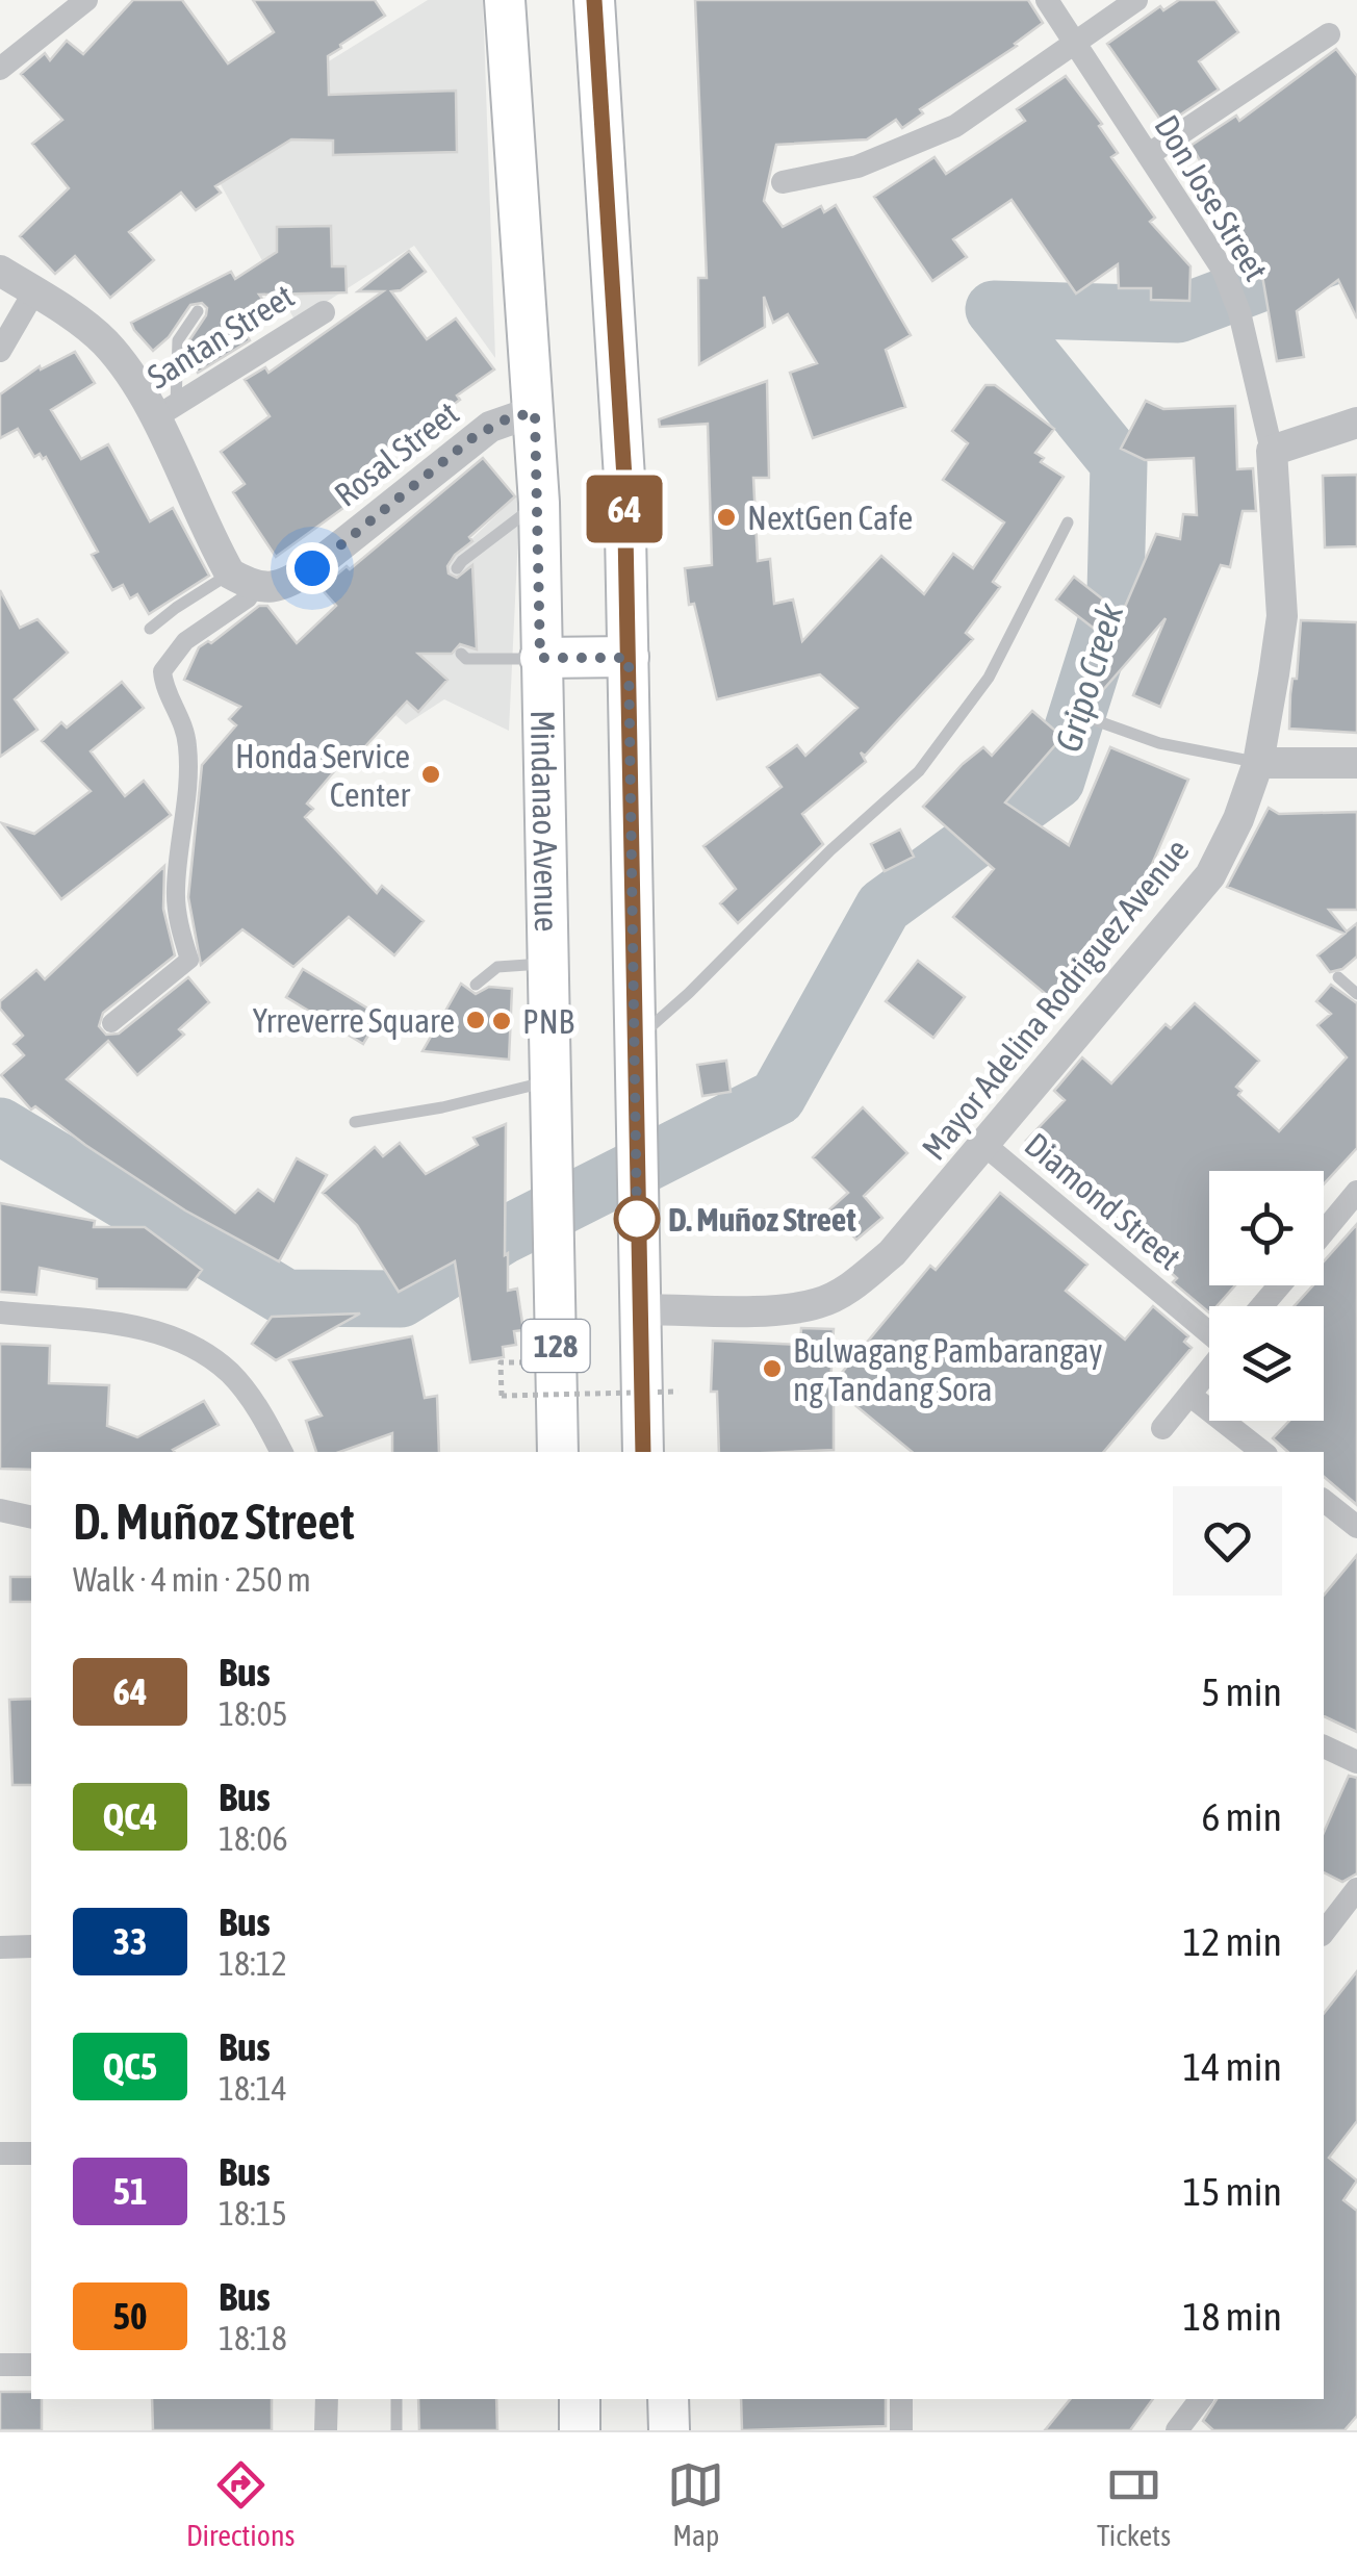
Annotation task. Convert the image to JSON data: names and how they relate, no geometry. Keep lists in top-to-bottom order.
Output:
{
  "streets": {
    "main road": ["Mindanao Avenue", "128"],
    "street": [
      "Don Jose Street",
      "Santan Street",
      "Rosal Street",
      "Mayor Adelina Rodriguez Avenue",
      "Diamond Street"
    ]
  },
  "crossings": [
    ["Don Jose Street", "Mayor Adelina Rodriguez Avenue"],
    ["Rosal Street", "Mindanao Avenue"],
    ["Mayor Adelina Rodriguez Avenue", "Diamond Street"],
    ["Mayor Adelina Rodriguez Avenue", "128"]
  ],
  "water": ["Gripo Creek"],
  "places": [
    "NextGen Cafe",
    "Honda Service Center",
    "Yrreverre Square",
    "PNB",
    "D. Muñoz Street",
    "Bulwagang Pambarangay ng Tandang Sora"
  ],
  "lines": ["bus line 64"],
  "page": {
    "on_map": "64",
    "heading": ["D. Muñoz Street", "Walk · 4 min · 250 m"],
    "list": [
      {
        "mark": "64",
        "name": "Bus",
        "note": "18:05",
        "value": "5 min"
      },
      {
        "mark": "QC4",
        "name": "Bus",
        "note": "18:06",
        "value": "6 min"
      },
      {
        "mark": "33",
        "name": "Bus",
        "note": "18:12",
        "value": "12 min"
      },
      {
        "mark": "QC5",
        "name": "Bus",
        "note": "18:14",
        "value": "14 min"
      },
      {
        "mark": "51",
        "name": "Bus",
        "note": "18:15",
        "value": "15 min"
      },
      {
        "mark": "50",
        "name": "Bus",
        "note": "18:18",
        "value": "18 min"
      }
    ],
    "tabs": ["Directions", "Map", "Tickets"]
  }
}
